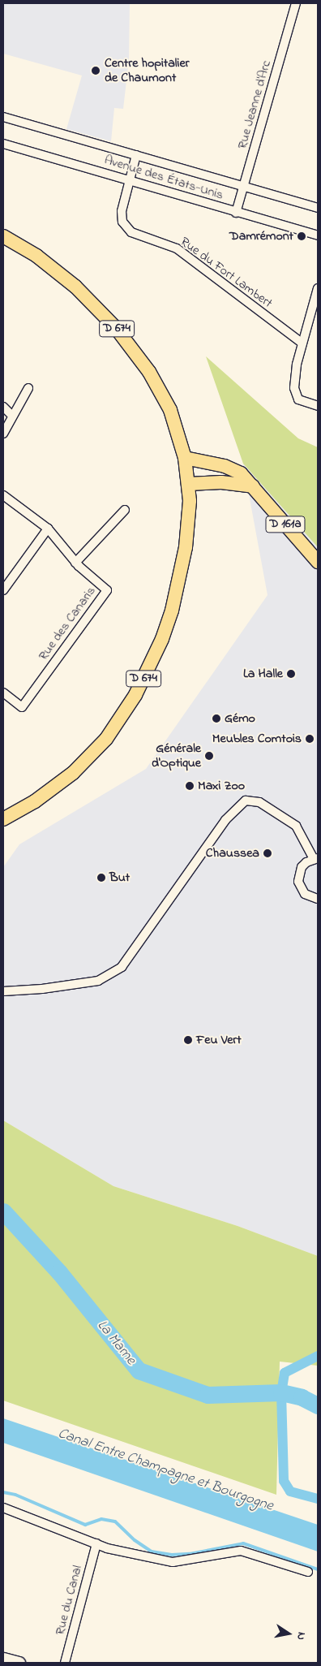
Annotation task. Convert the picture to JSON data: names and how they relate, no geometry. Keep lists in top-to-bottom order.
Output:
{
  "streets": {
    "main road": ["D 674", "D 161a"],
    "street": [
      "Rue Jeanne d'Arc",
      "Avenue des États-Unis",
      "Rue du Fort Lambert",
      "Rue des Canaris",
      "Rue du Canal"
    ]
  },
  "crossings": [
    ["Rue Jeanne d'Arc", "Avenue des États-Unis"],
    ["Avenue des États-Unis", "Rue du Fort Lambert"],
    ["D 674", "D 161a"]
  ],
  "water": ["La Marne", "Canal Entre Champagne et Bourgogne"],
  "places": [
    "Centre hopitalier de Chaumont",
    "Damrémont",
    "La Halle",
    "Gémo",
    "Meubles Comtois",
    "Générale d'Optique",
    "Maxi Zoo",
    "Chaussea",
    "But",
    "Feu Vert"
  ],
  "north": "right"
}
